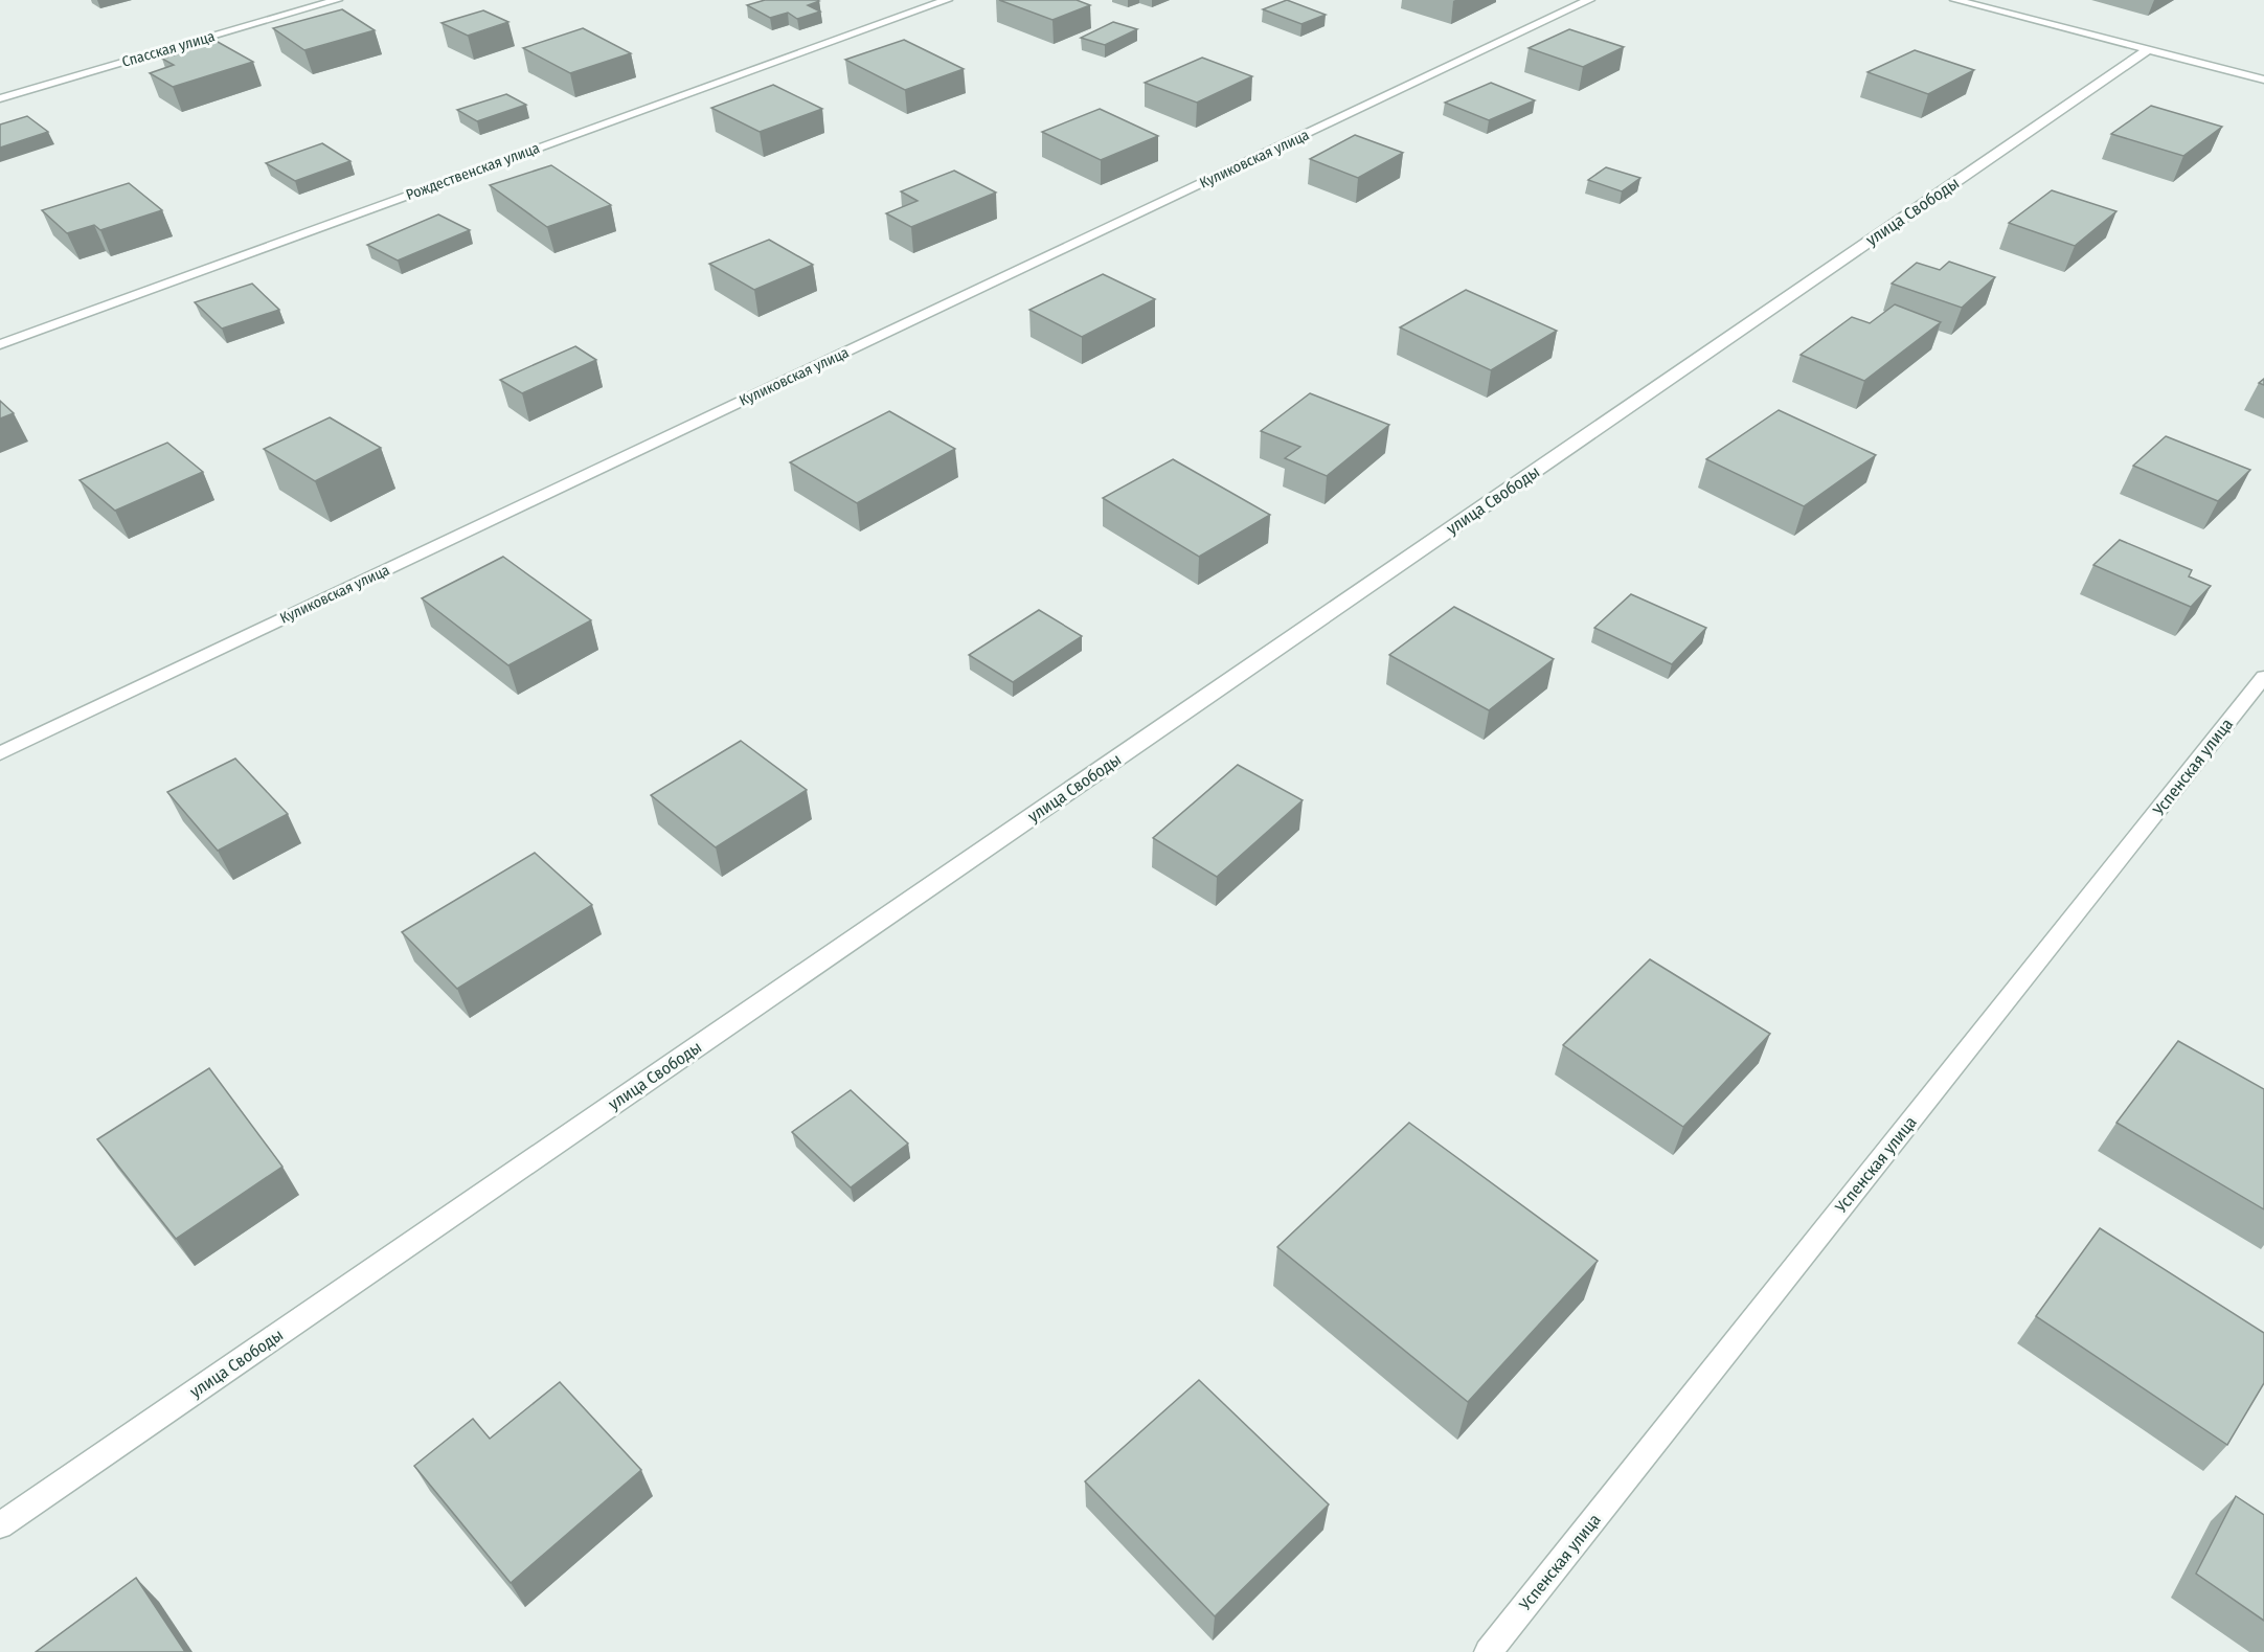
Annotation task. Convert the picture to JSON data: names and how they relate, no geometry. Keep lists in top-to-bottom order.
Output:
{
  "streets": {
    "street": [
      "Спасская улица",
      "Куликовская улица",
      "Рождественская улица",
      "улица Свободы",
      "Успенская улица"
    ]
  }
}
